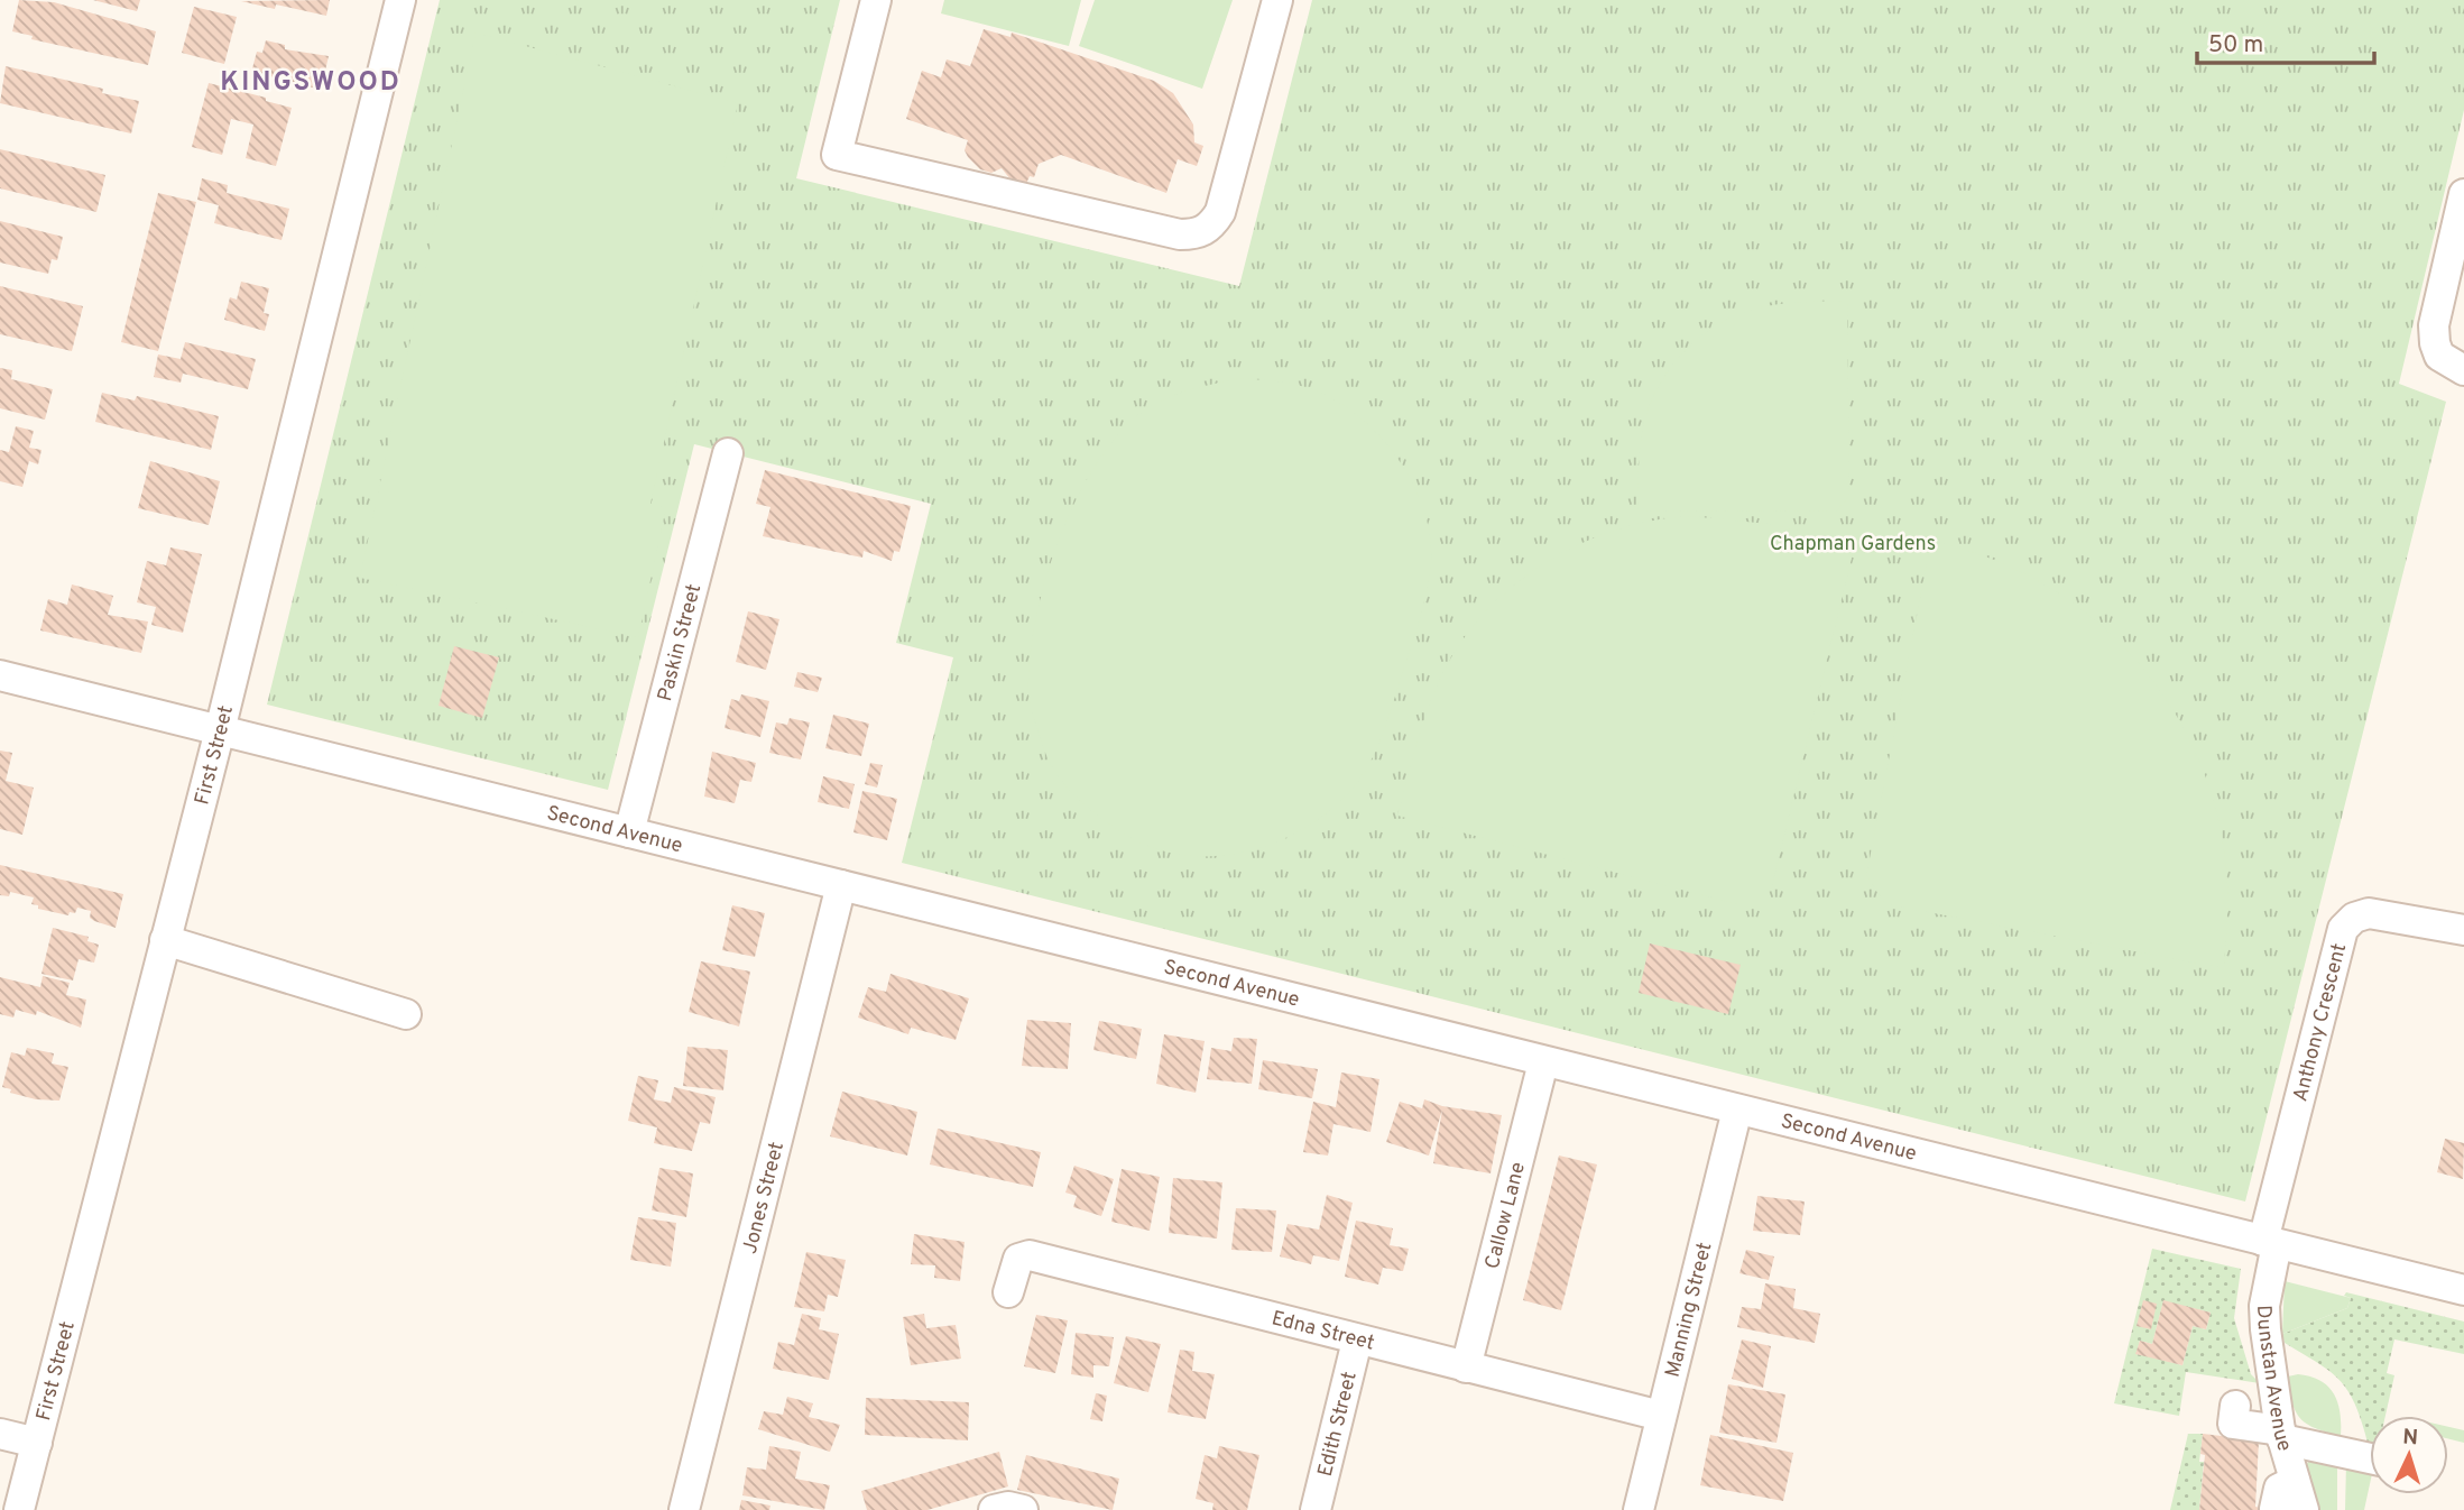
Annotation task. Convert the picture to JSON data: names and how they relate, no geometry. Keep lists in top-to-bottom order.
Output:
{
  "streets": {
    "street": [
      "Paskin Street",
      "First Street",
      "Second Avenue",
      "Anthony Crescent",
      "Jones Street",
      "Callow Lane",
      "Manning Street",
      "Edna Street",
      "Dunstan Avenue",
      "Edith Street"
    ]
  },
  "crossings": [
    ["Paskin Street", "Second Avenue"],
    ["First Street", "Second Avenue"],
    ["Second Avenue", "Anthony Crescent"],
    ["Second Avenue", "Jones Street"],
    ["Second Avenue", "Callow Lane"],
    ["Second Avenue", "Manning Street"],
    ["Second Avenue", "Dunstan Avenue"],
    ["Anthony Crescent", "Dunstan Avenue"],
    ["Callow Lane", "Edna Street"],
    ["Manning Street", "Edna Street"],
    ["Edna Street", "Edith Street"]
  ],
  "districts": ["KINGSWOOD"],
  "parks": ["Chapman Gardens"],
  "scale_bar": "50 m",
  "north": "top"
}
